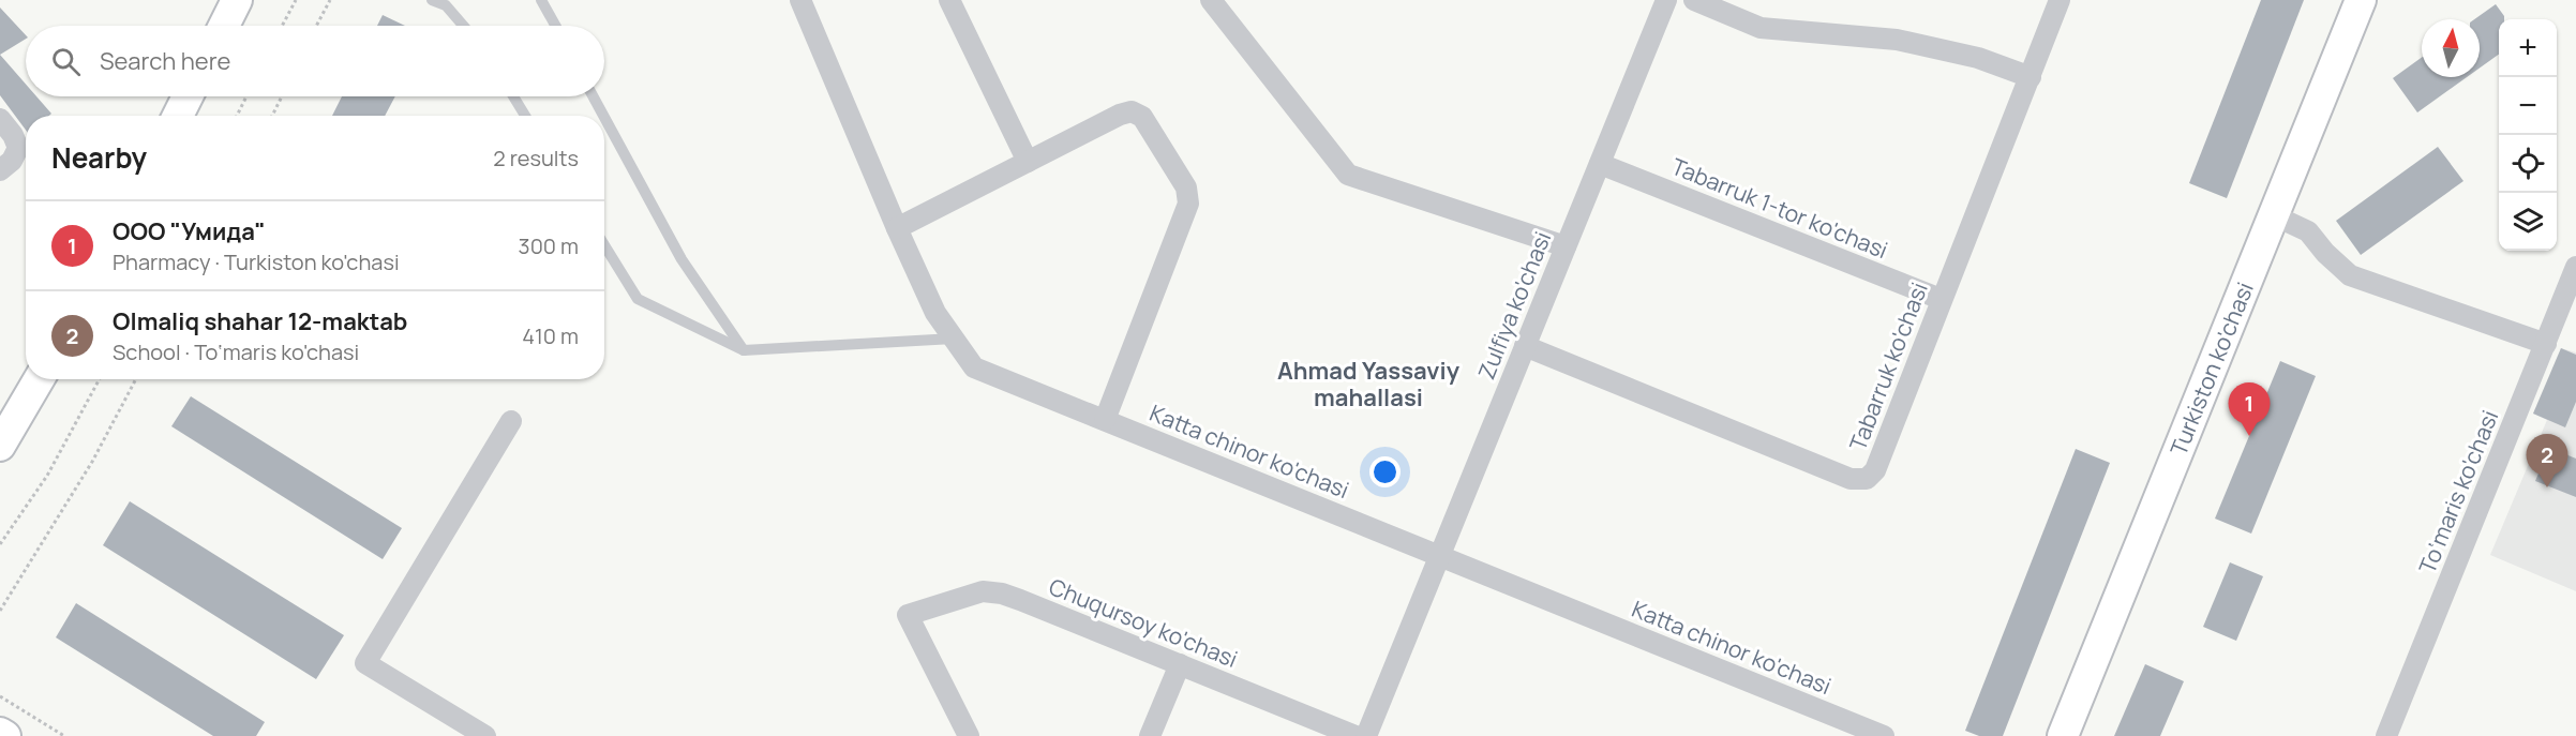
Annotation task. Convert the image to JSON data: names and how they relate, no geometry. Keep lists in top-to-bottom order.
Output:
{
  "streets": {
    "main road": ["Turkiston ko'chasi"],
    "street": [
      "Tabarruk 1-tor ko'chasi",
      "Zulfiya ko'chasi",
      "Tabarruk ko'chasi",
      "Katta chinor ko'chasi",
      "To‘maris ko'chasi",
      "Chuqursoy ko'chasi"
    ]
  },
  "crossings": [
    ["Tabarruk 1-tor ko'chasi", "Zulfiya ko'chasi"],
    ["Tabarruk 1-tor ko'chasi", "Tabarruk ko'chasi"],
    ["Zulfiya ko'chasi", "Tabarruk ko'chasi"],
    ["Zulfiya ko'chasi", "Katta chinor ko'chasi"]
  ],
  "districts": ["Ahmad Yassaviy mahallasi"],
  "north": "top",
  "page": {
    "map_buttons": ["+", "−"],
    "search": "Search here",
    "heading": ["Nearby", "2 results"],
    "list": [
      {
        "mark": "1",
        "name": "ООО \"Умида\"",
        "note": "Pharmacy · Turkiston ko'chasi",
        "value": "300 m"
      },
      {
        "mark": "2",
        "name": "Olmaliq shahar 12-maktab",
        "note": "School · To‘maris ko'chasi",
        "value": "410 m"
      }
    ],
    "pins": ["1", "2"]
  }
}
